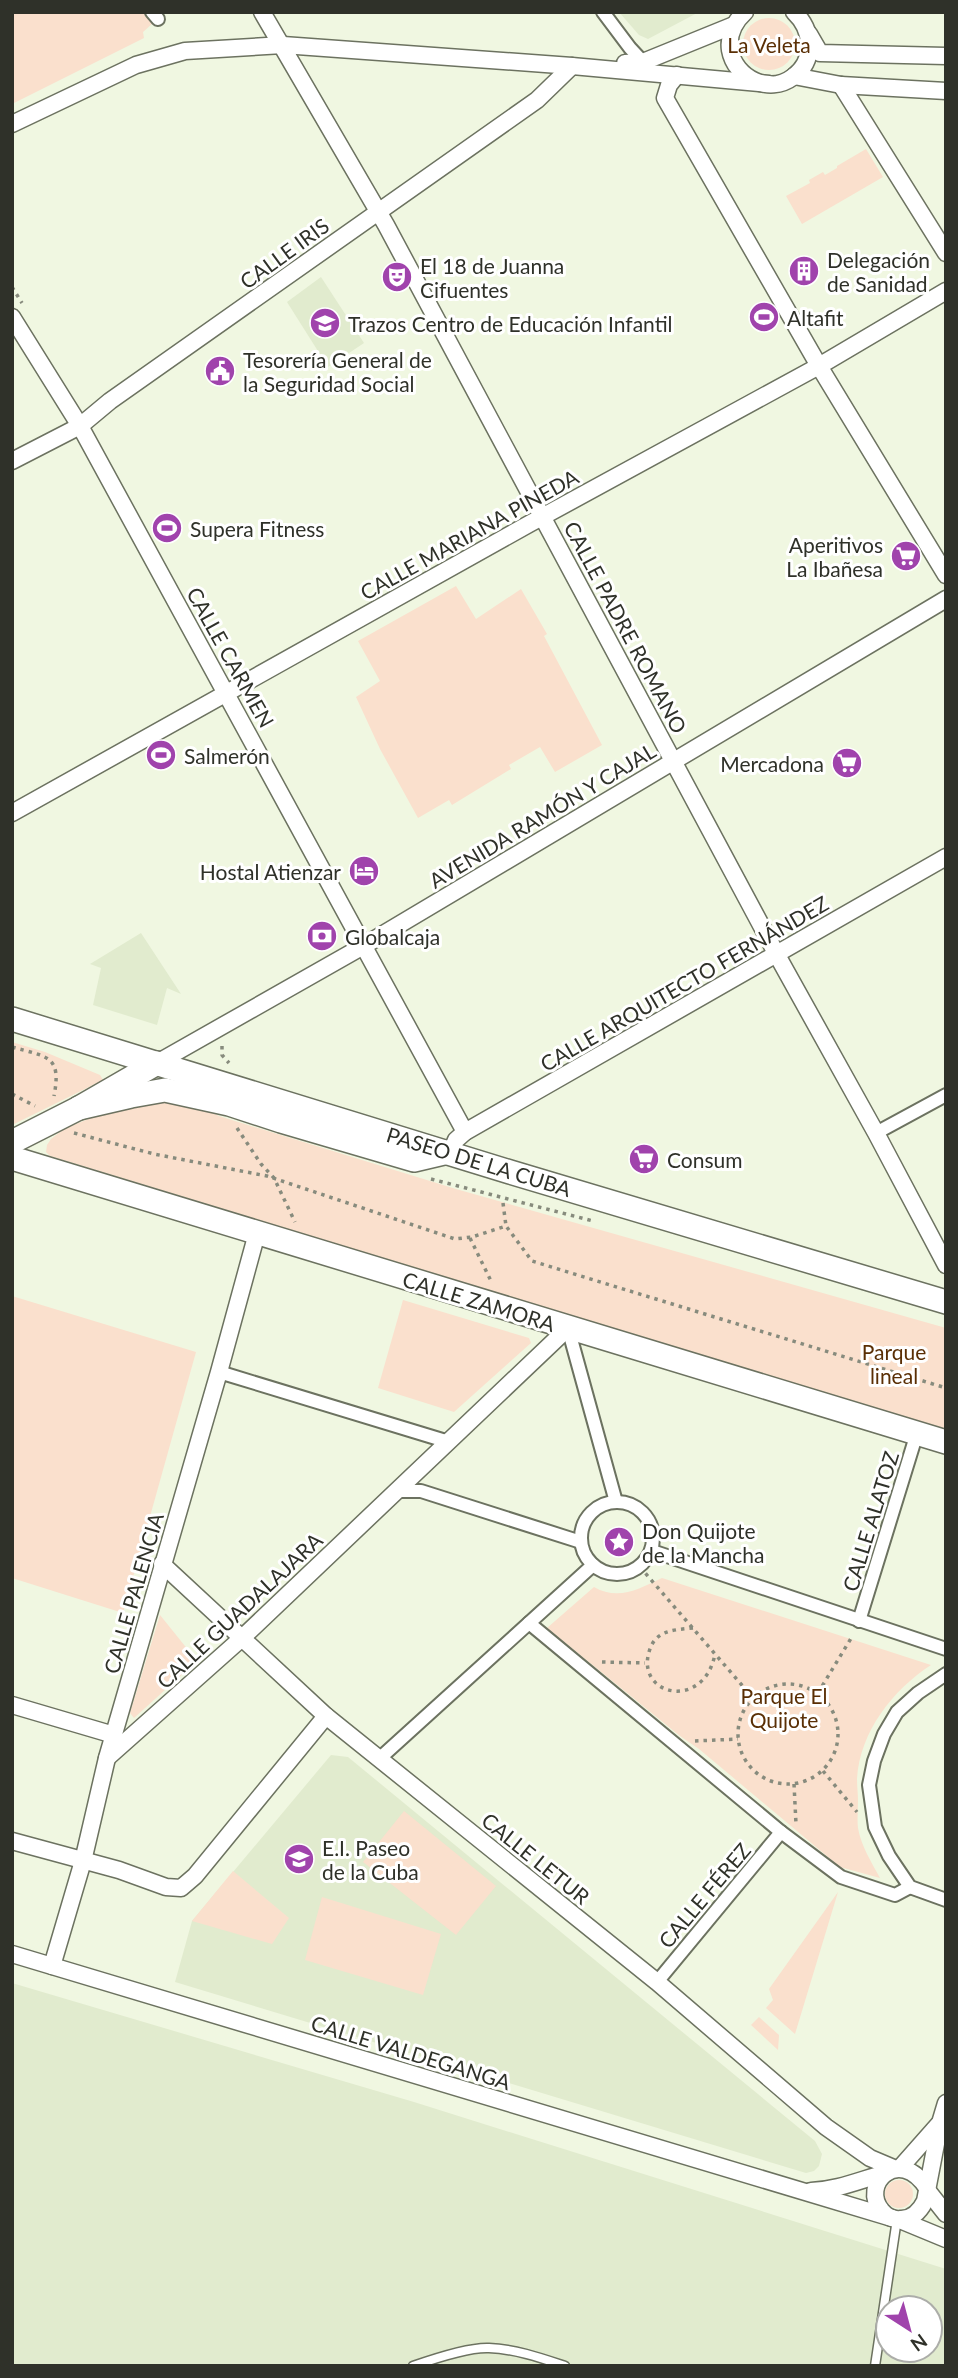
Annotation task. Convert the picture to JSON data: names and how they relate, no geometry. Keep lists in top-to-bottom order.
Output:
{
  "streets": {
    "main road": ["PASEO DE LA CUBA", "CALLE ZAMORA"],
    "street": [
      "CALLE IRIS",
      "CALLE MARIANA PINEDA",
      "CALLE PADRE ROMANO",
      "CALLE CARMEN",
      "AVENIDA RAMÓN Y CAJAL",
      "CALLE ARQUITECTO FERNÁNDEZ",
      "CALLE ALATOZ",
      "CALLE PALENCIA",
      "CALLE GUADALAJARA",
      "CALLE LETUR",
      "CALLE FÉREZ",
      "CALLE VALDEGANGA"
    ]
  },
  "crossings": [
    ["CALLE IRIS", "CALLE PADRE ROMANO"],
    ["CALLE IRIS", "CALLE CARMEN"],
    ["CALLE MARIANA PINEDA", "CALLE PADRE ROMANO"],
    ["CALLE MARIANA PINEDA", "CALLE CARMEN"],
    ["CALLE PADRE ROMANO", "AVENIDA RAMÓN Y CAJAL"],
    ["CALLE PADRE ROMANO", "CALLE ARQUITECTO FERNÁNDEZ"],
    ["CALLE CARMEN", "AVENIDA RAMÓN Y CAJAL"],
    ["CALLE CARMEN", "CALLE ARQUITECTO FERNÁNDEZ"],
    ["AVENIDA RAMÓN Y CAJAL", "PASEO DE LA CUBA"],
    ["CALLE ARQUITECTO FERNÁNDEZ", "PASEO DE LA CUBA"],
    ["CALLE ZAMORA", "CALLE ALATOZ"],
    ["CALLE ZAMORA", "CALLE PALENCIA"],
    ["CALLE ZAMORA", "CALLE GUADALAJARA"],
    ["CALLE PALENCIA", "CALLE GUADALAJARA"],
    ["CALLE PALENCIA", "CALLE LETUR"],
    ["CALLE PALENCIA", "CALLE VALDEGANGA"],
    ["CALLE GUADALAJARA", "CALLE LETUR"],
    ["CALLE LETUR", "CALLE FÉREZ"],
    ["CALLE LETUR", "CALLE VALDEGANGA"]
  ],
  "parks": ["La Veleta", "Parque lineal", "Parque El Quijote"],
  "places": {
    "building": ["Delegación de Sanidad"],
    "theatre": ["El 18 de Juanna Cifuentes"],
    "sports": ["Altafit", "Supera Fitness", "Salmerón"],
    "school or university": ["Trazos Centro de Educación Infantil", "E.I. Paseo de la Cuba"],
    "public building": ["Tesorería General de la Seguridad Social"],
    "supermarket": ["Aperitivos La Ibañesa", "Mercadona", "Consum"],
    "hotel": ["Hostal Atienzar"],
    "bank": ["Globalcaja"],
    "place": ["Don Quijote de la Mancha"]
  },
  "north": "bottom right"
}
